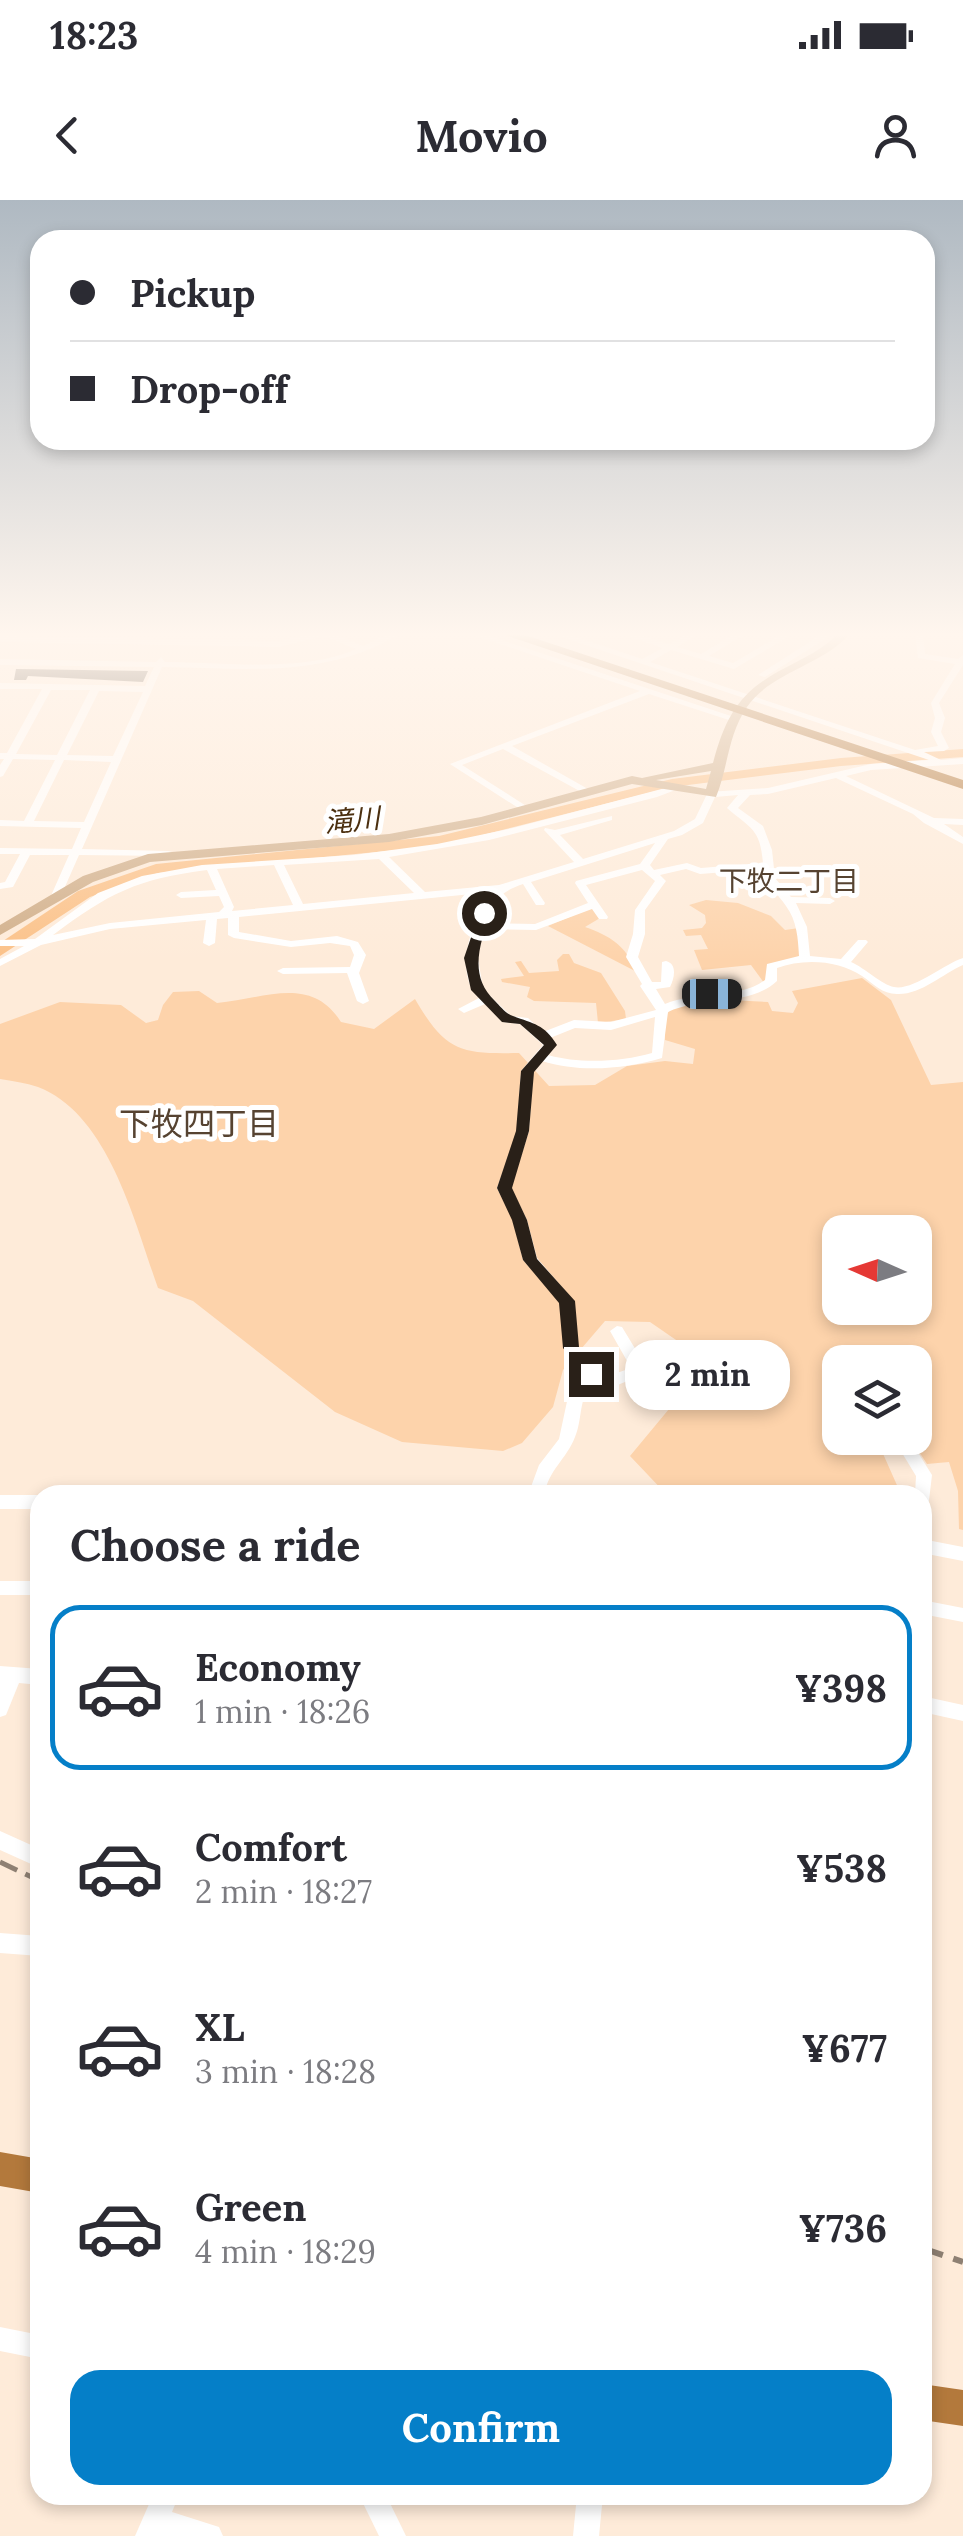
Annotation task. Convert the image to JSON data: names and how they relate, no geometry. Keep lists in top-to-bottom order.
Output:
{
  "districts": ["下牧二丁目", "下牧四丁目"],
  "water": ["滝川"],
  "north": "left",
  "page": {
    "status": "18:23",
    "header": "Movio",
    "banner": ["Pickup", "Drop-off"],
    "bubble": "2 min",
    "heading": "Choose a ride",
    "list": [
      {
        "name": "Economy",
        "note": "1 min · 18:26",
        "value": "¥398"
      },
      {
        "name": "Comfort",
        "note": "2 min · 18:27",
        "value": "¥538"
      },
      {
        "name": "XL",
        "note": "3 min · 18:28",
        "value": "¥677"
      },
      {
        "name": "Green",
        "note": "4 min · 18:29",
        "value": "¥736"
      }
    ],
    "buttons": "Confirm"
  }
}
